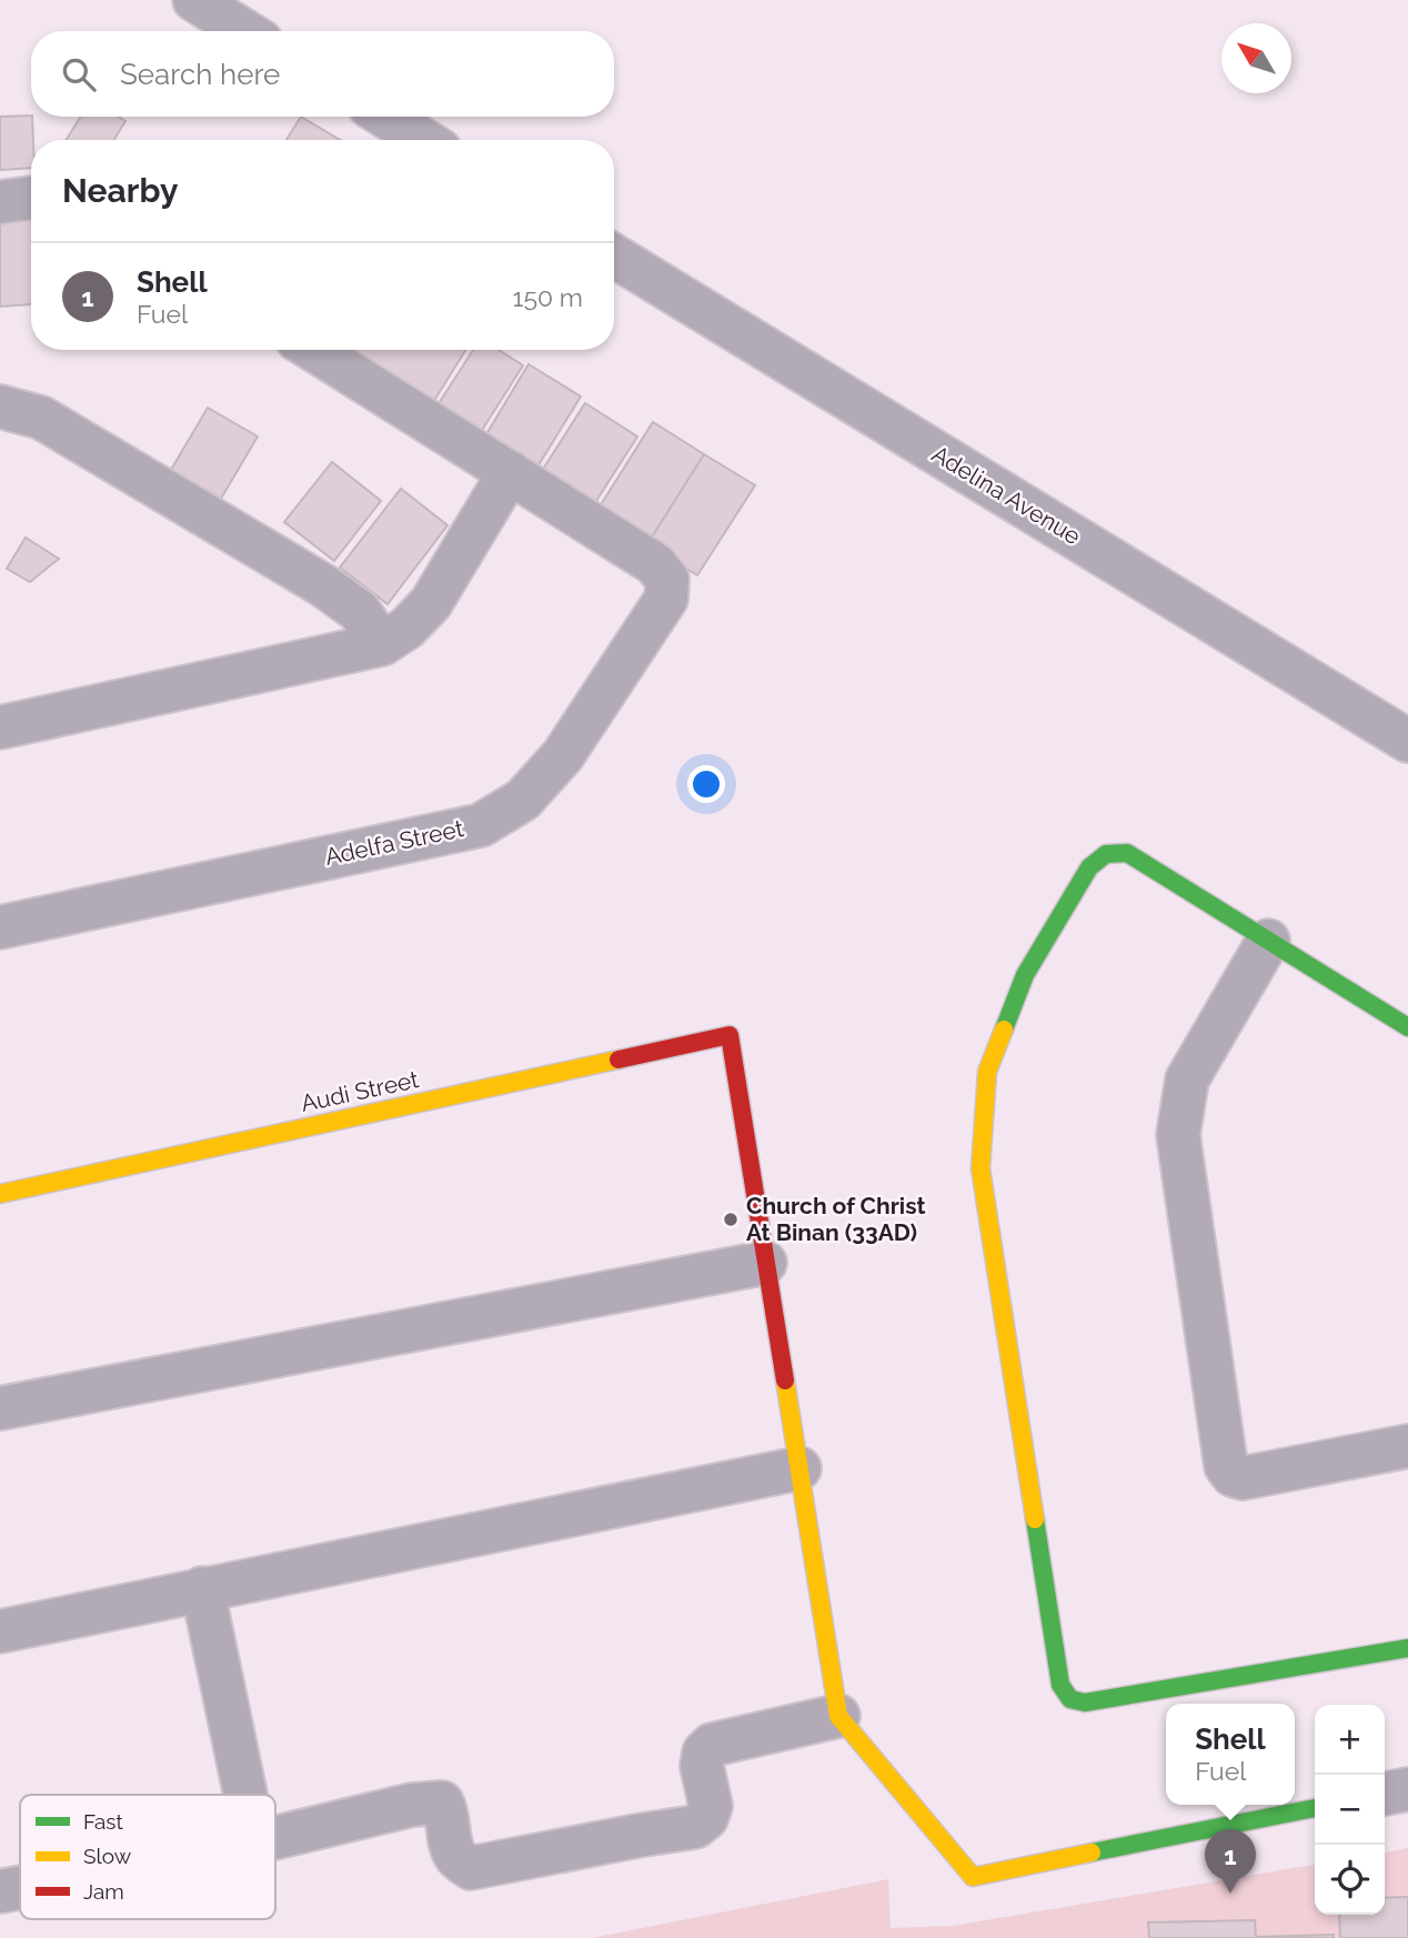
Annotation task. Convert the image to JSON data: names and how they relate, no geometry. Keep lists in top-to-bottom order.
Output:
{
  "streets": {
    "street": ["Adelina Avenue", "Adelfa Street", "Audi Street"]
  },
  "places": ["Church of Christ At Binan (33AD)"],
  "legend": ["Fast", "Slow", "Jam"],
  "north": "top left",
  "page": {
    "search": "Search here",
    "heading": "Nearby",
    "list": [
      {
        "mark": "1",
        "name": "Shell",
        "note": "Fuel",
        "value": "150 m"
      }
    ],
    "popup": ["Shell", "Fuel"],
    "map_buttons": ["+", "−"],
    "pins": "1"
  }
}
